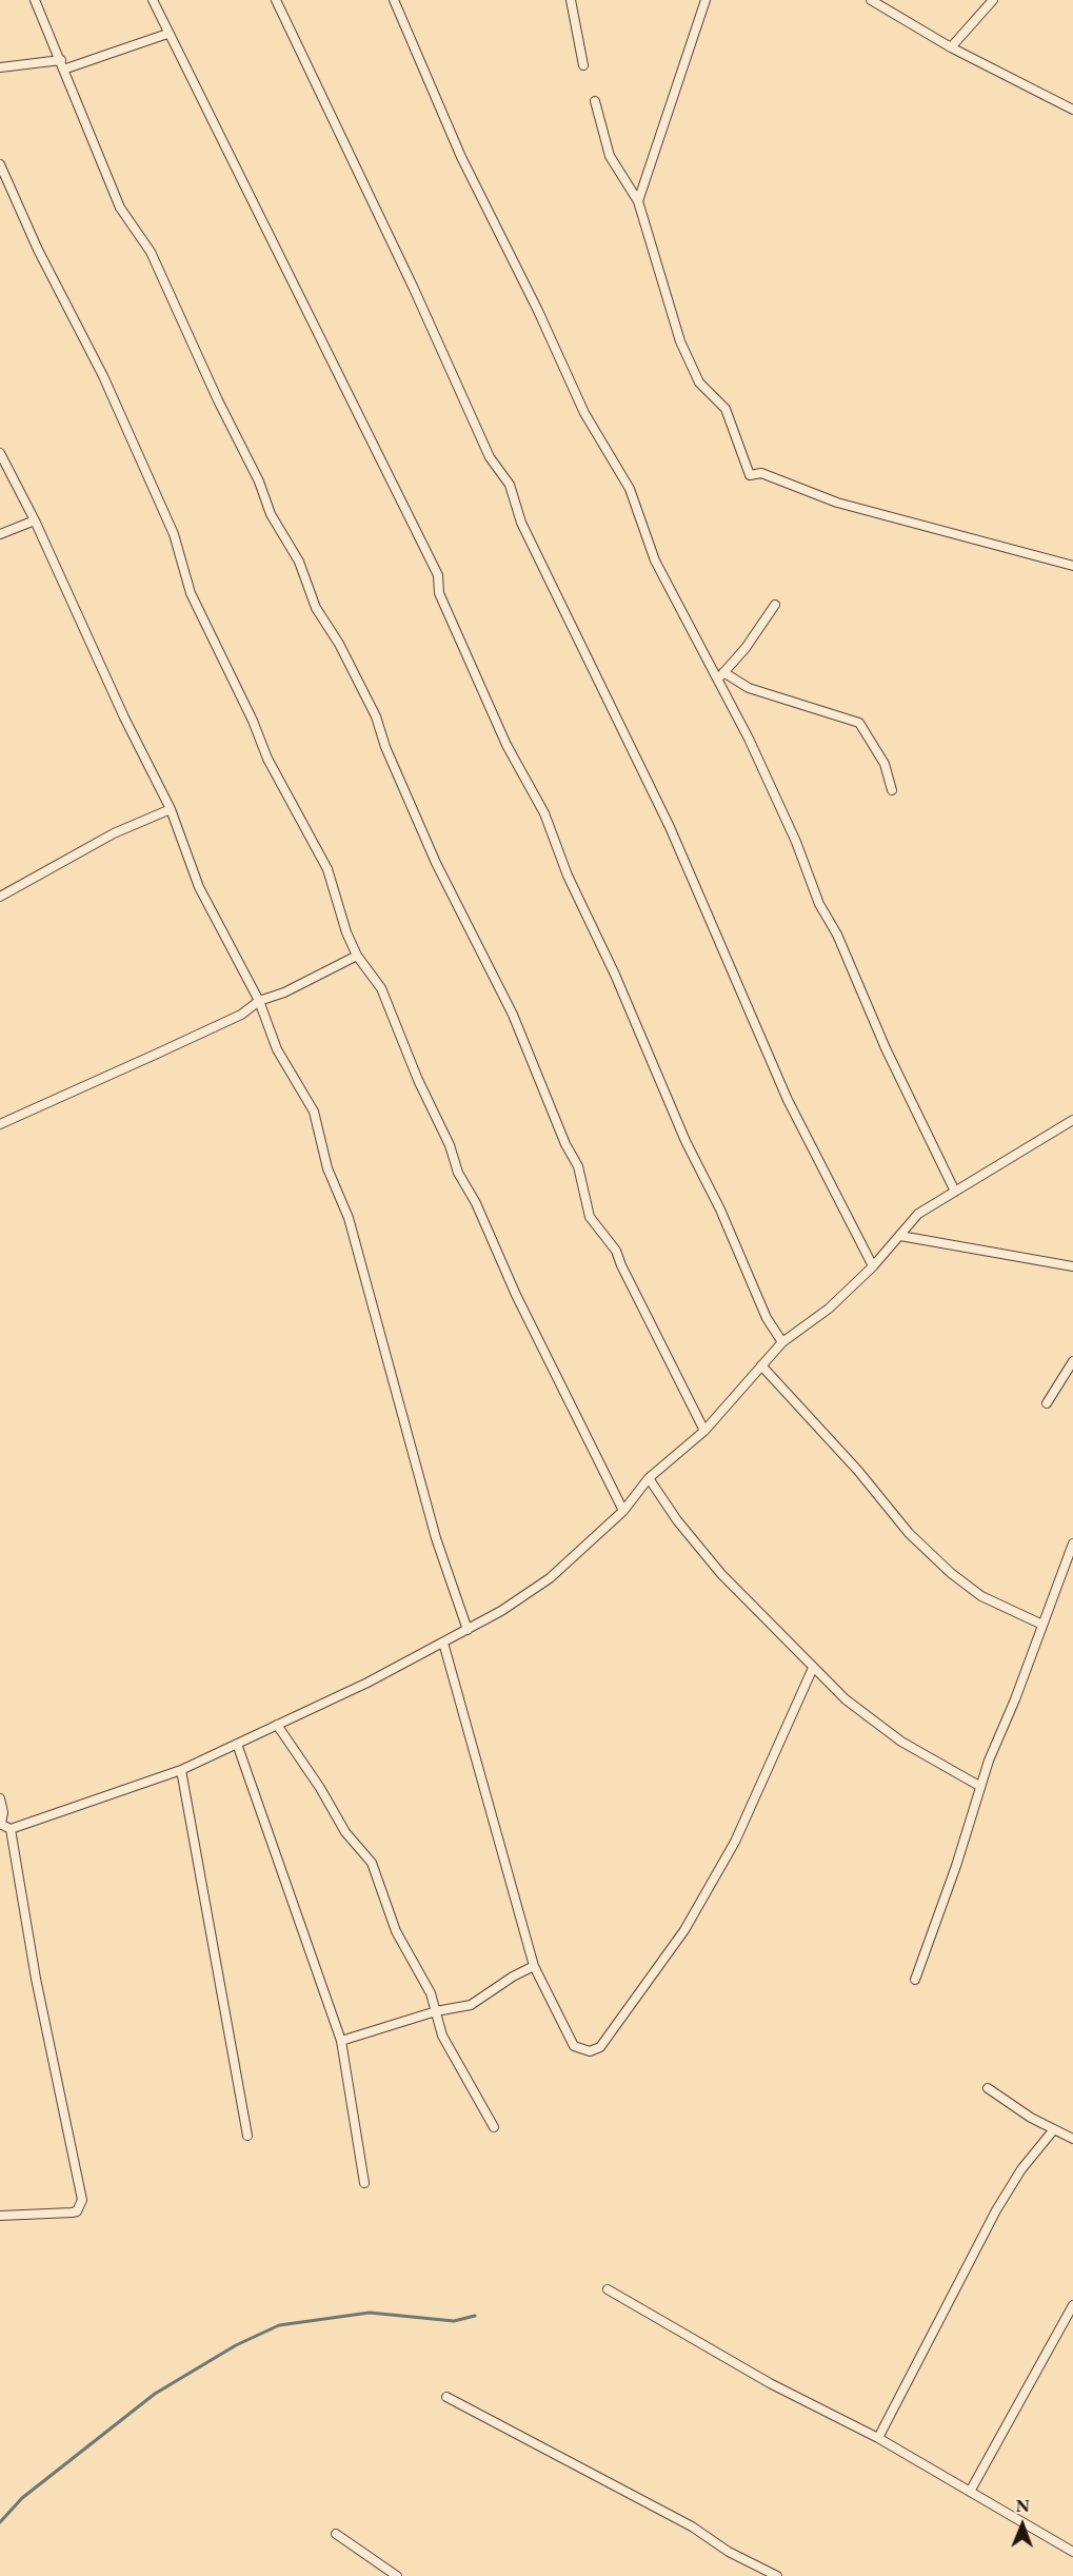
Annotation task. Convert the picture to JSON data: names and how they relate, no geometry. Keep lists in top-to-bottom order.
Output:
{
  "north": "top"
}
